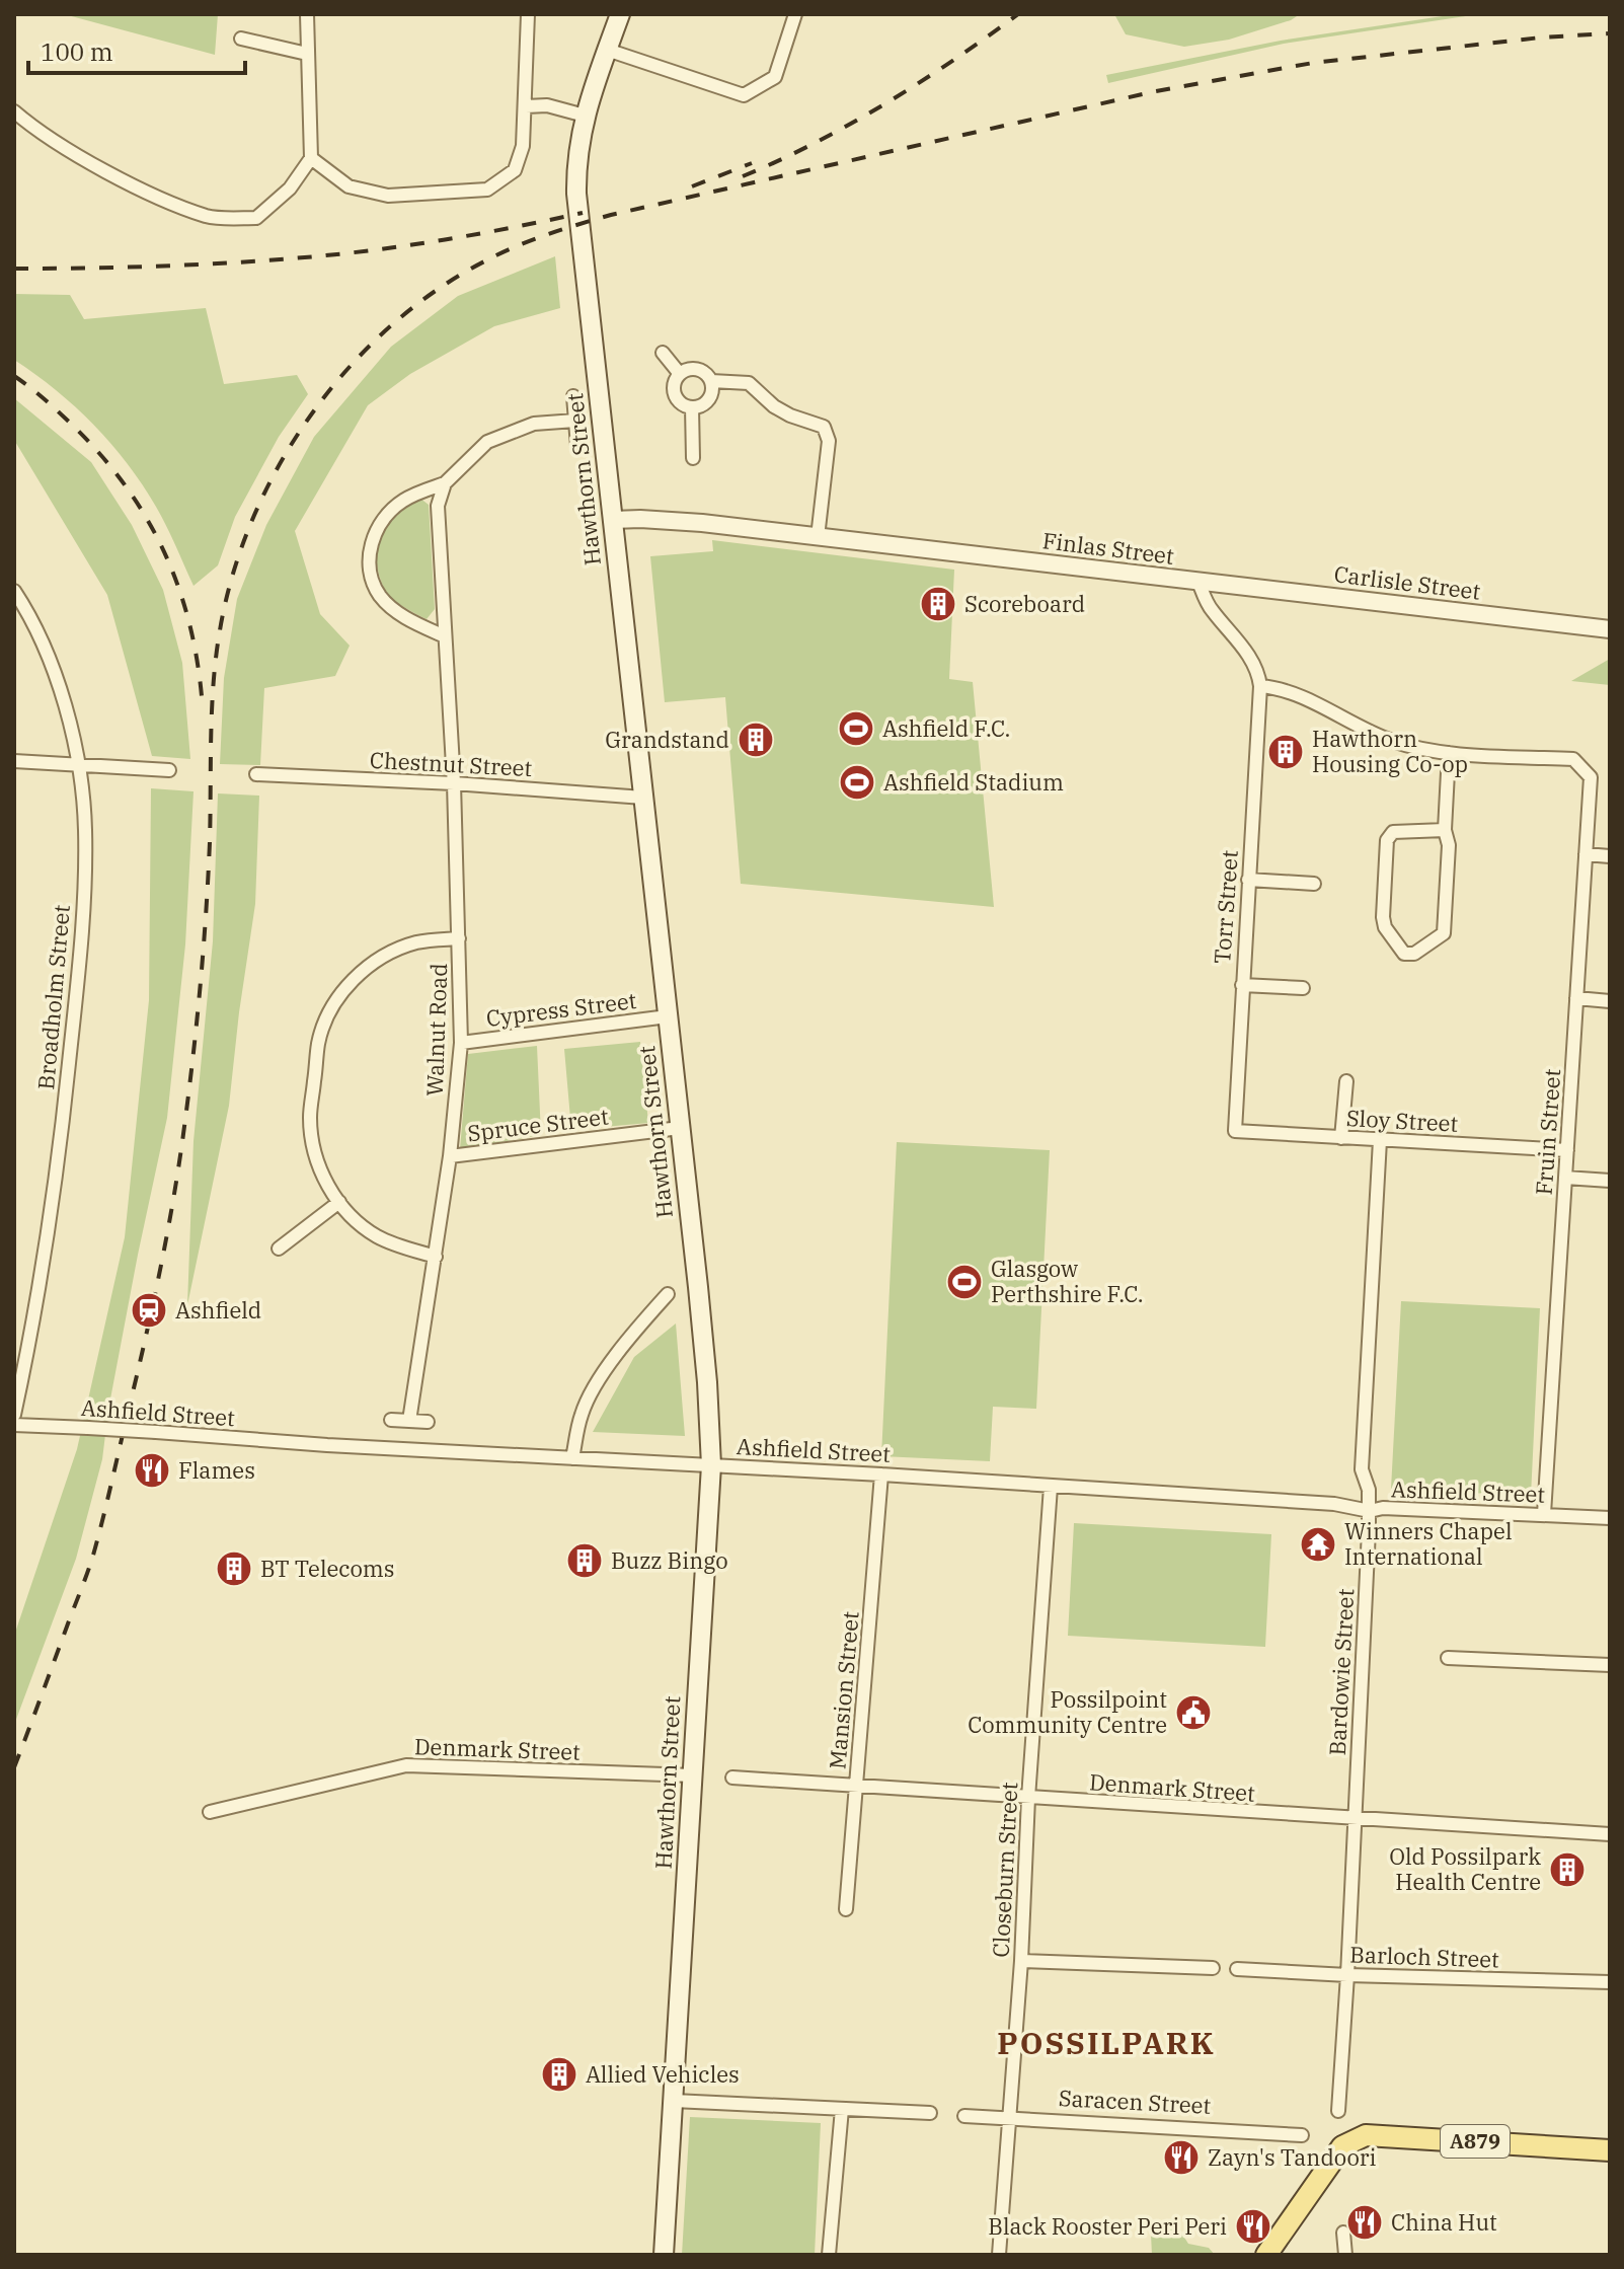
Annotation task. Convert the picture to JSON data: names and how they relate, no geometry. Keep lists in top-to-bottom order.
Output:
{
  "streets": {
    "main road": ["Hawthorn Street", "A879"],
    "street": [
      "Finlas Street",
      "Carlisle Street",
      "Chestnut Street",
      "Torr Street",
      "Broadholm Street",
      "Cypress Street",
      "Walnut Road",
      "Sloy Street",
      "Spruce Street",
      "Fruin Street",
      "Ashfield Street",
      "Bardowie Street",
      "Mansion Street",
      "Denmark Street",
      "Closeburn Street",
      "Barloch Street",
      "Saracen Street"
    ]
  },
  "crossings": [
    ["Hawthorn Street", "Finlas Street"],
    ["Hawthorn Street", "Chestnut Street"],
    ["Hawthorn Street", "Cypress Street"],
    ["Hawthorn Street", "Spruce Street"],
    ["Hawthorn Street", "Ashfield Street"],
    ["Hawthorn Street", "Denmark Street"],
    ["Finlas Street", "Carlisle Street"],
    ["Finlas Street", "Torr Street"],
    ["Chestnut Street", "Walnut Road"],
    ["Torr Street", "Sloy Street"],
    ["Cypress Street", "Walnut Road"],
    ["Walnut Road", "Spruce Street"],
    ["Sloy Street", "Fruin Street"],
    ["Sloy Street", "Bardowie Street"],
    ["Fruin Street", "Ashfield Street"],
    ["Ashfield Street", "Bardowie Street"],
    ["Ashfield Street", "Mansion Street"],
    ["Ashfield Street", "Closeburn Street"],
    ["Bardowie Street", "Denmark Street"],
    ["Bardowie Street", "Barloch Street"],
    ["Mansion Street", "Denmark Street"],
    ["Denmark Street", "Closeburn Street"],
    ["Closeburn Street", "Saracen Street"]
  ],
  "districts": ["POSSILPARK"],
  "places": {
    "building": [
      "Scoreboard",
      "Grandstand",
      "Hawthorn Housing Co-op",
      "Buzz Bingo",
      "BT Telecoms",
      "Old Possilpark Health Centre",
      "Allied Vehicles"
    ],
    "sports": ["Ashfield F.C.", "Ashfield Stadium", "Glasgow Perthshire F.C."],
    "station": ["Ashfield"],
    "restaurant": [
      "Flames",
      "Zayn's Tandoori",
      "China Hut",
      "Black Rooster Peri Peri"
    ],
    "temple": ["Winners Chapel International"],
    "public building": ["Possilpoint Community Centre"]
  },
  "scale_bar": "100 m"
}
